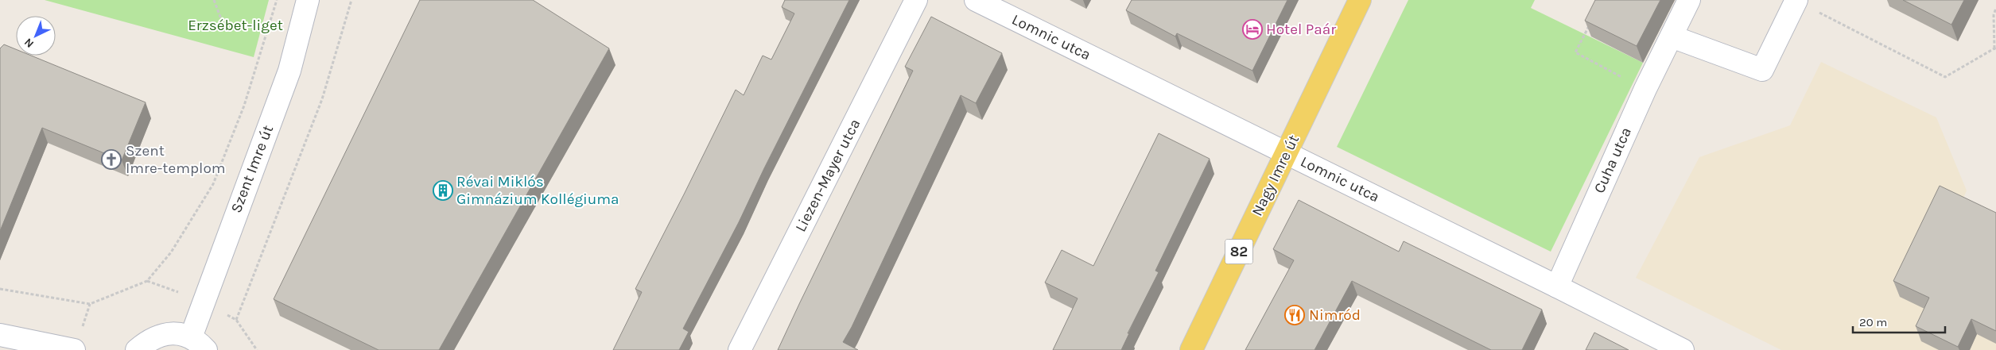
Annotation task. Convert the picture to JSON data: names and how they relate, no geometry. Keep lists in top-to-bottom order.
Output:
{
  "streets": {
    "main road": ["Nagy Imre út", "82"],
    "street": [
      "Lomnic utca",
      "Cuha utca",
      "Szent Imre út",
      "Liezen-Mayer utca"
    ]
  },
  "crossings": [
    ["Lomnic utca", "Cuha utca"],
    ["Lomnic utca", "Nagy Imre út"]
  ],
  "parks": ["Erzsébet-liget"],
  "places": {
    "hotel": ["Hotel Paár"],
    "church": ["Szent Imre-templom"],
    "building": ["Révai Miklós Gimnázium Kollégiuma"],
    "restaurant": ["Nimród"]
  },
  "scale_bar": "20 m",
  "north": "bottom left"
}
